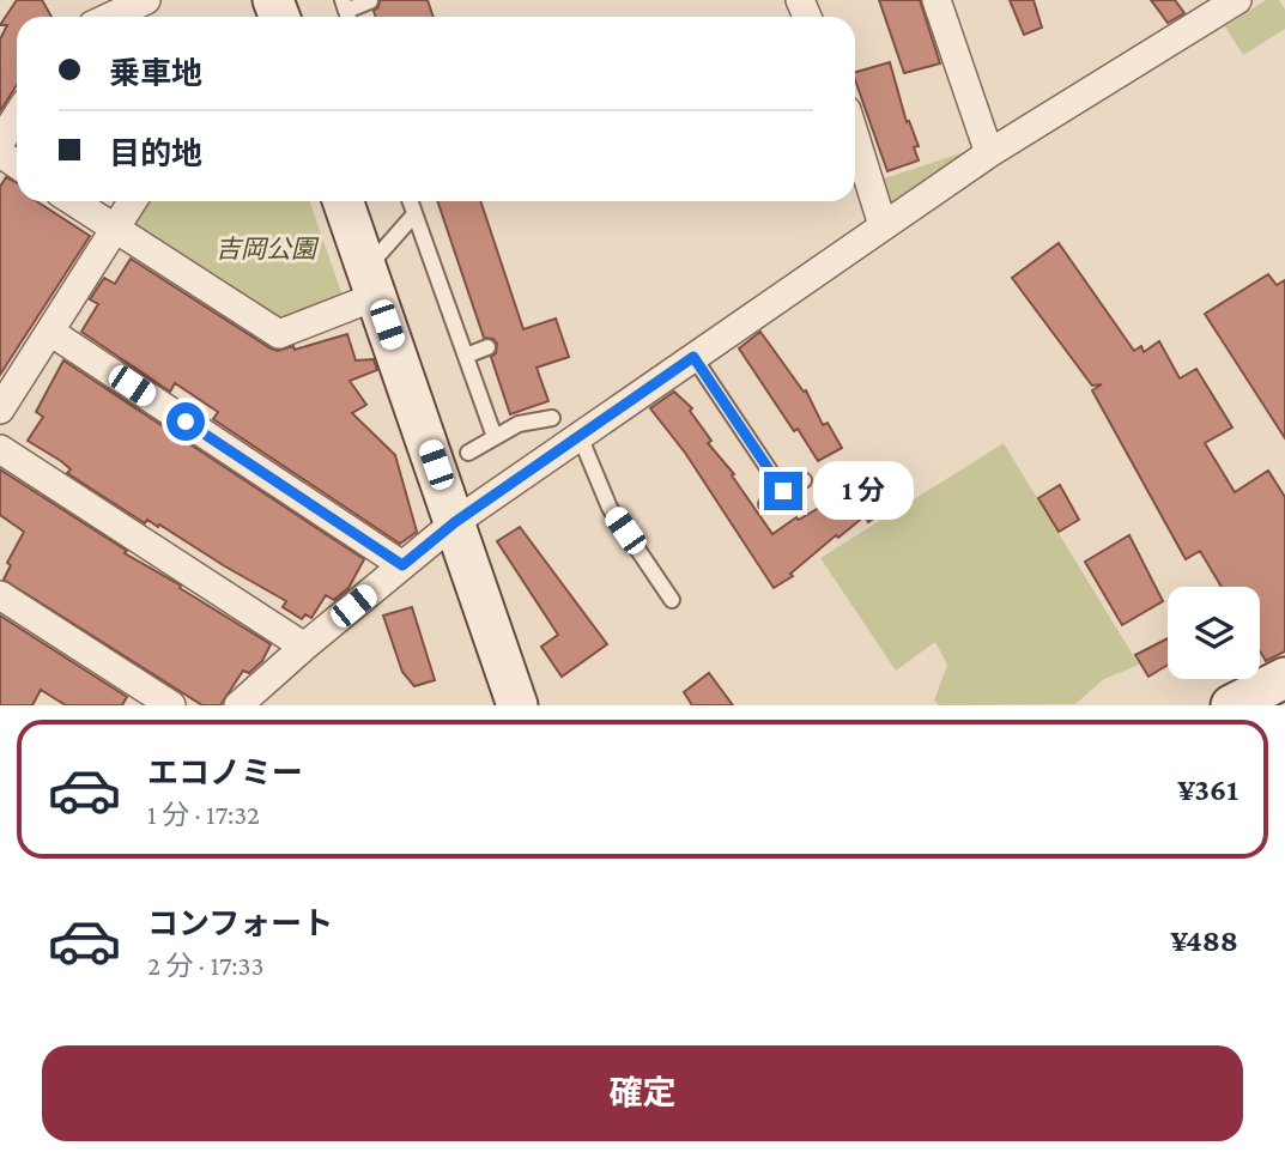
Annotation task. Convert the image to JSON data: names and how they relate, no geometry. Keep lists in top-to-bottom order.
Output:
{
  "parks": ["吉岡公園"],
  "page": {
    "banner": ["乗車地", "目的地"],
    "bubble": "1 分",
    "list": [
      {
        "name": "エコノミー",
        "note": "1 分 · 17:32",
        "value": "¥361"
      },
      {
        "name": "コンフォート",
        "note": "2 分 · 17:33",
        "value": "¥488"
      }
    ],
    "buttons": "確定"
  }
}
